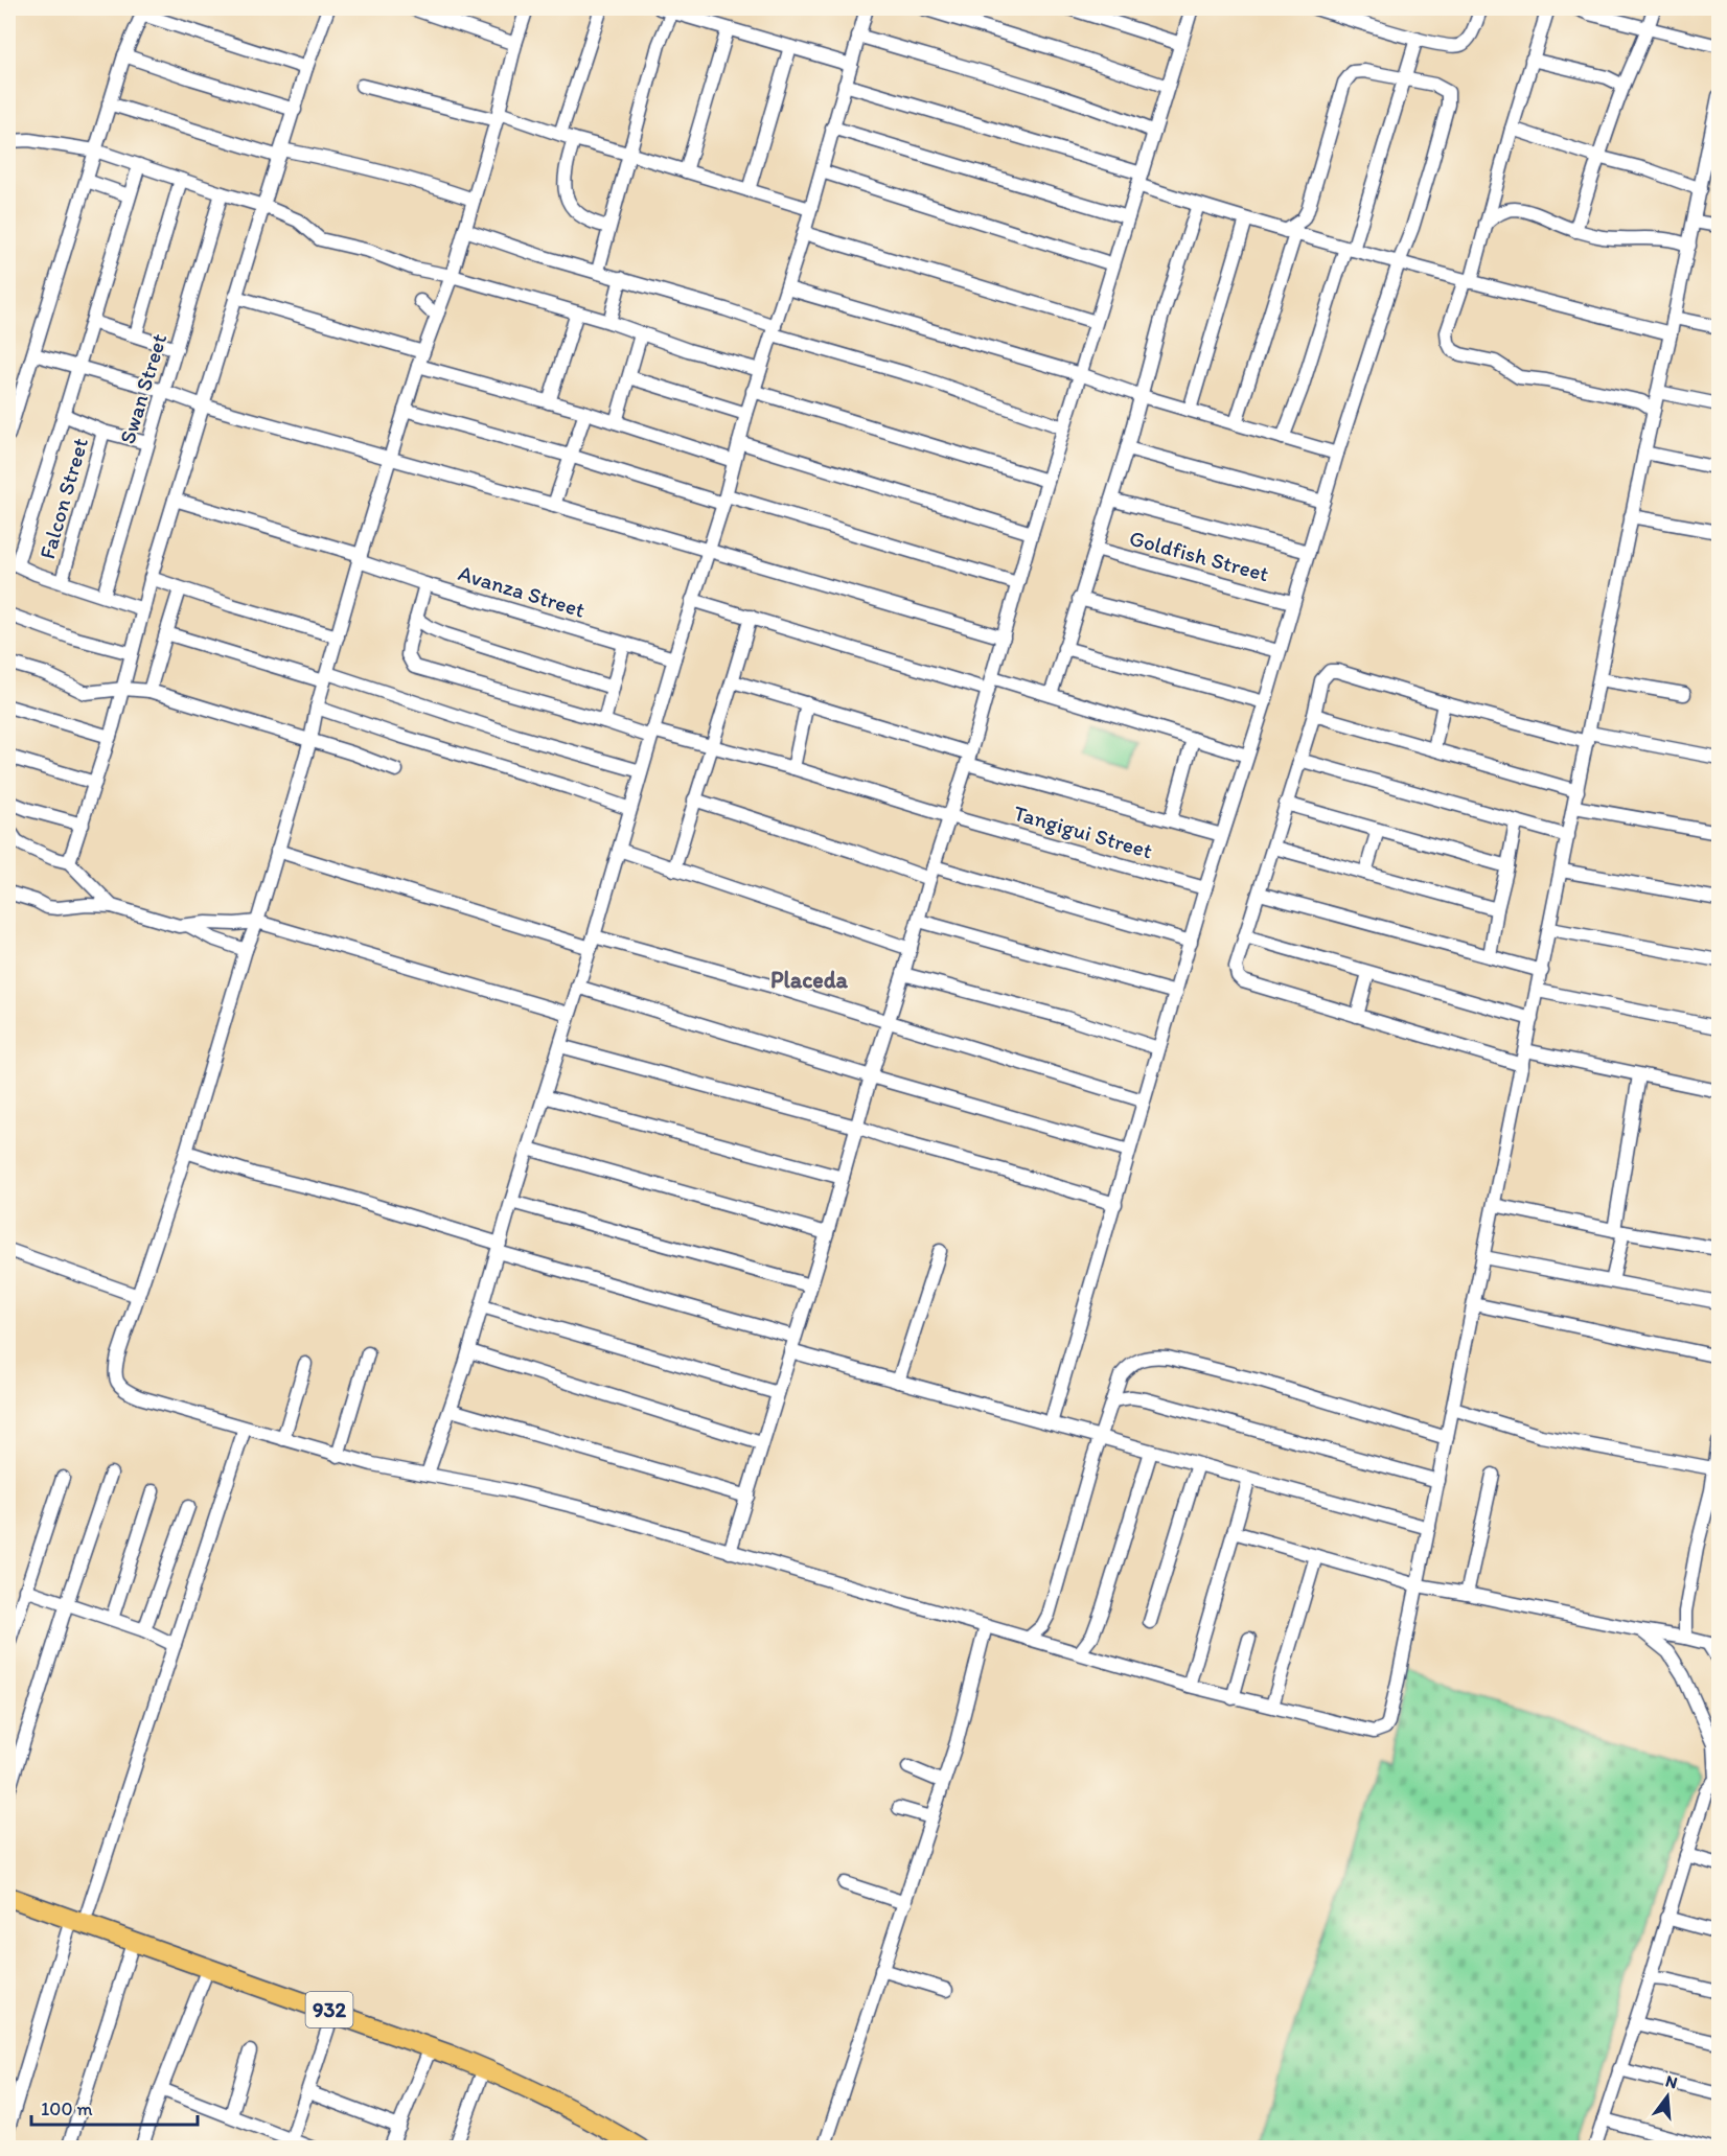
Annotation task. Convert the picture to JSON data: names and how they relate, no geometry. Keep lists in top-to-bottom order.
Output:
{
  "streets": {
    "main road": ["932"],
    "street": [
      "Swan Street",
      "Falcon Street",
      "Goldfish Street",
      "Avanza Street",
      "Tangigui Street"
    ]
  },
  "crossings": [
    ["Avanza Street", "Tangigui Street"]
  ],
  "districts": ["Placeda"],
  "scale_bar": "100 m",
  "north": "top"
}
